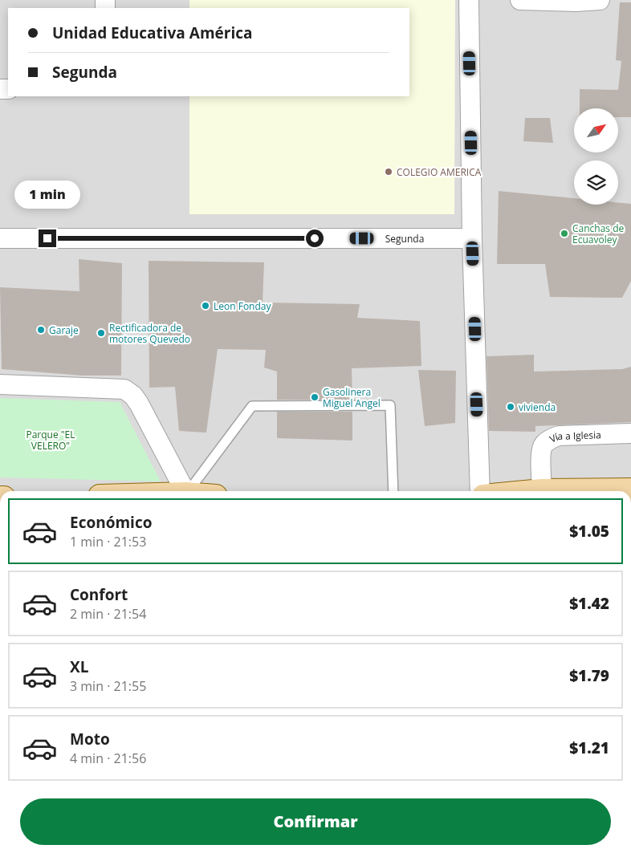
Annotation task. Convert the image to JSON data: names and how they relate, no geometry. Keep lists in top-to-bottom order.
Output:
{
  "streets": {
    "street": ["Segunda", "Vía a Iglesia"]
  },
  "parks": ["Parque \"EL VELERO\""],
  "places": [
    "COLEGIO AMERICA",
    "Canchas de Ecuavoley",
    "Leon Fonday",
    "Garaje",
    "Rectificadora de motores Quevedo",
    "Gasolinera Miguel Angel",
    "vivienda"
  ],
  "north": "top right",
  "page": {
    "banner": ["Unidad Educativa América", "Segunda"],
    "bubble": "1 min",
    "list": [
      {
        "name": "Económico",
        "note": "1 min · 21:53",
        "value": "$1.05"
      },
      {
        "name": "Confort",
        "note": "2 min · 21:54",
        "value": "$1.42"
      },
      {
        "name": "XL",
        "note": "3 min · 21:55",
        "value": "$1.79"
      },
      {
        "name": "Moto",
        "note": "4 min · 21:56",
        "value": "$1.21"
      }
    ],
    "buttons": "Confirmar"
  }
}
